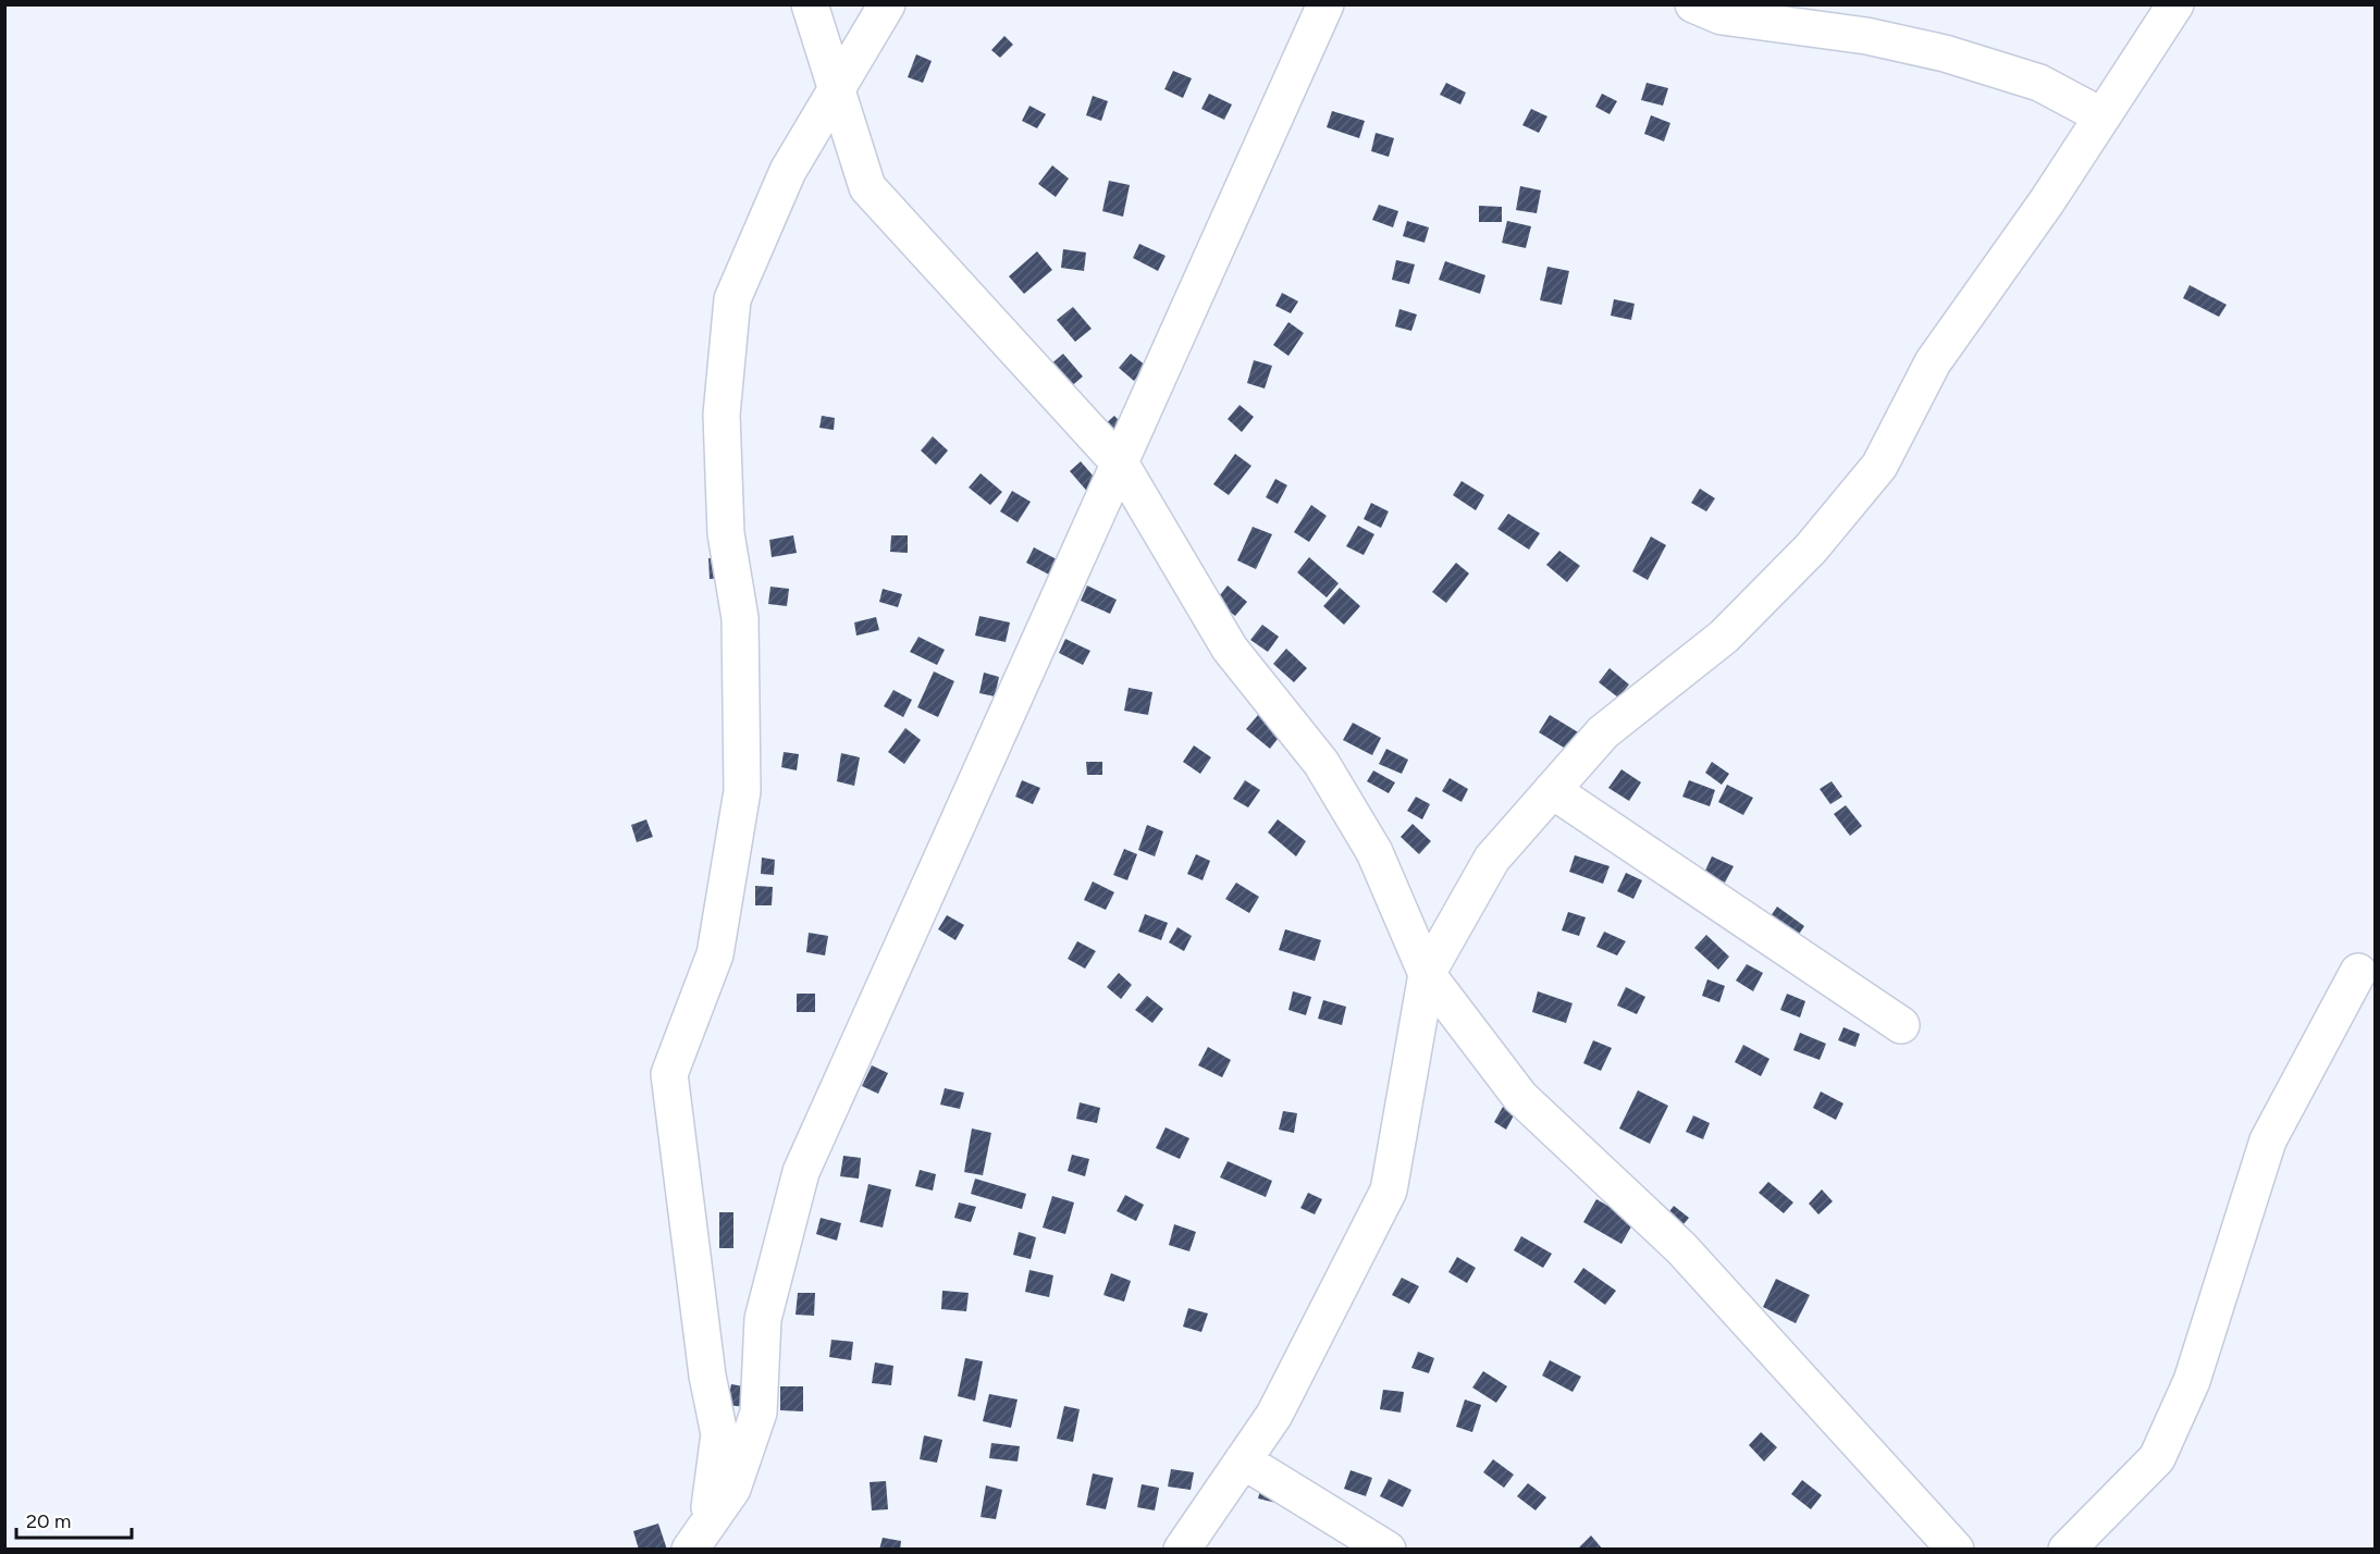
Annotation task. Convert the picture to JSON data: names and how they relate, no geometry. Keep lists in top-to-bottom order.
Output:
{
  "scale_bar": "20 m"
}
